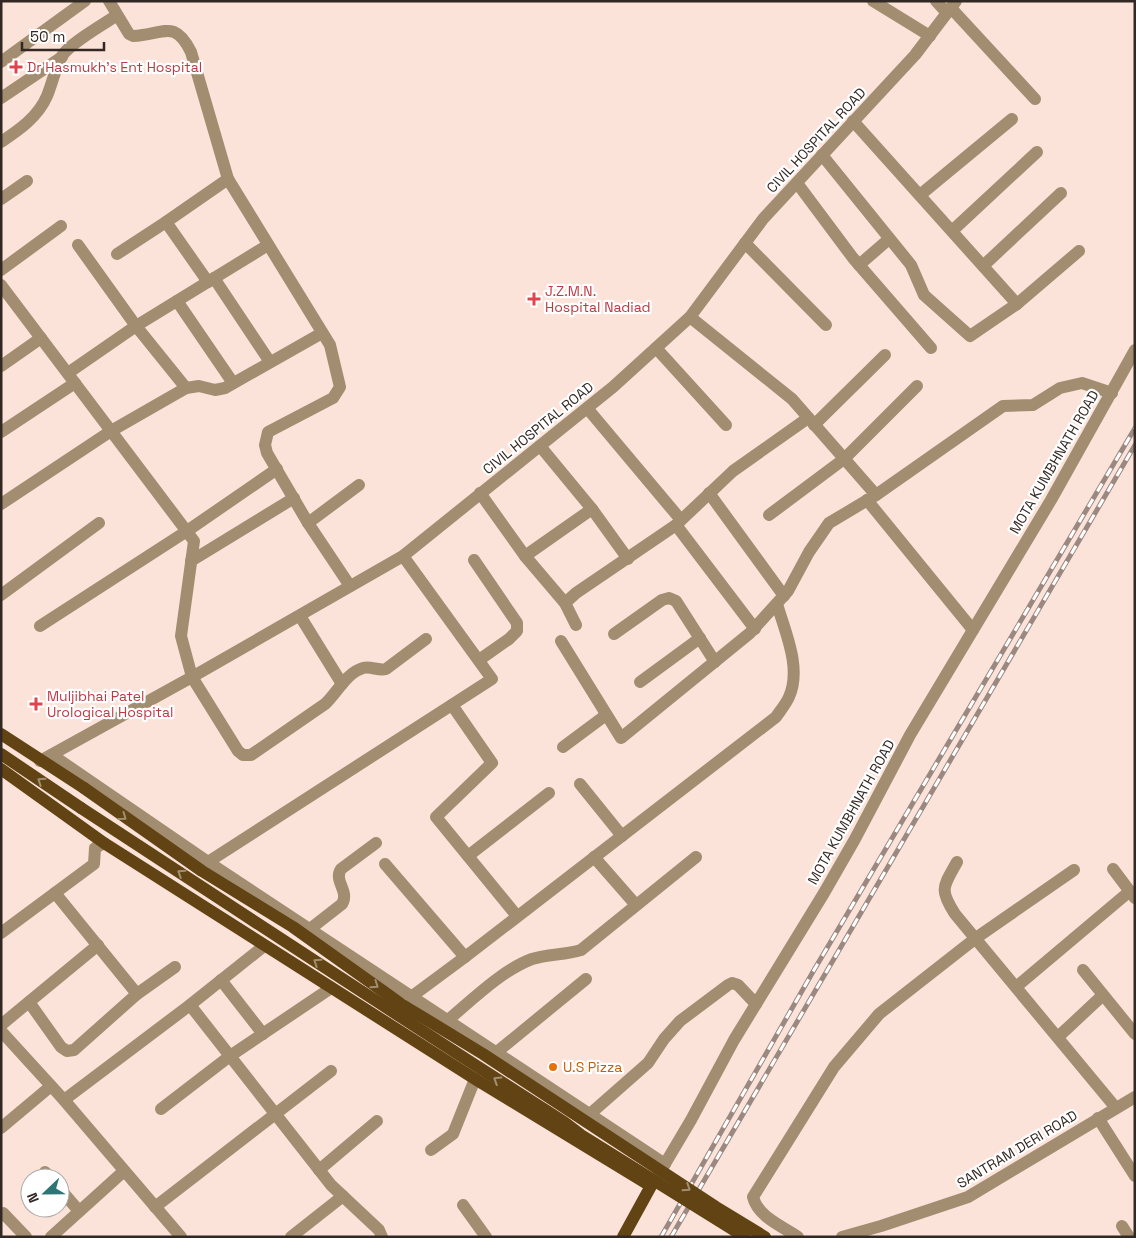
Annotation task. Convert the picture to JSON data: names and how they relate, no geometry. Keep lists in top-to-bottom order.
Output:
{
  "streets": {
    "street": ["CIVIL HOSPITAL ROAD", "MOTA KUMBHNATH ROAD", "SANTRAM DERI ROAD"]
  },
  "places": {
    "health": ["Dr Hasmukh's Ent Hospital", "J.Z.M.N. Hospital Nadiad", "Muljibhai Patel Urological Hospital"],
    "other": ["U.S Pizza"]
  },
  "scale_bar": "50 m",
  "north": "left"
}
